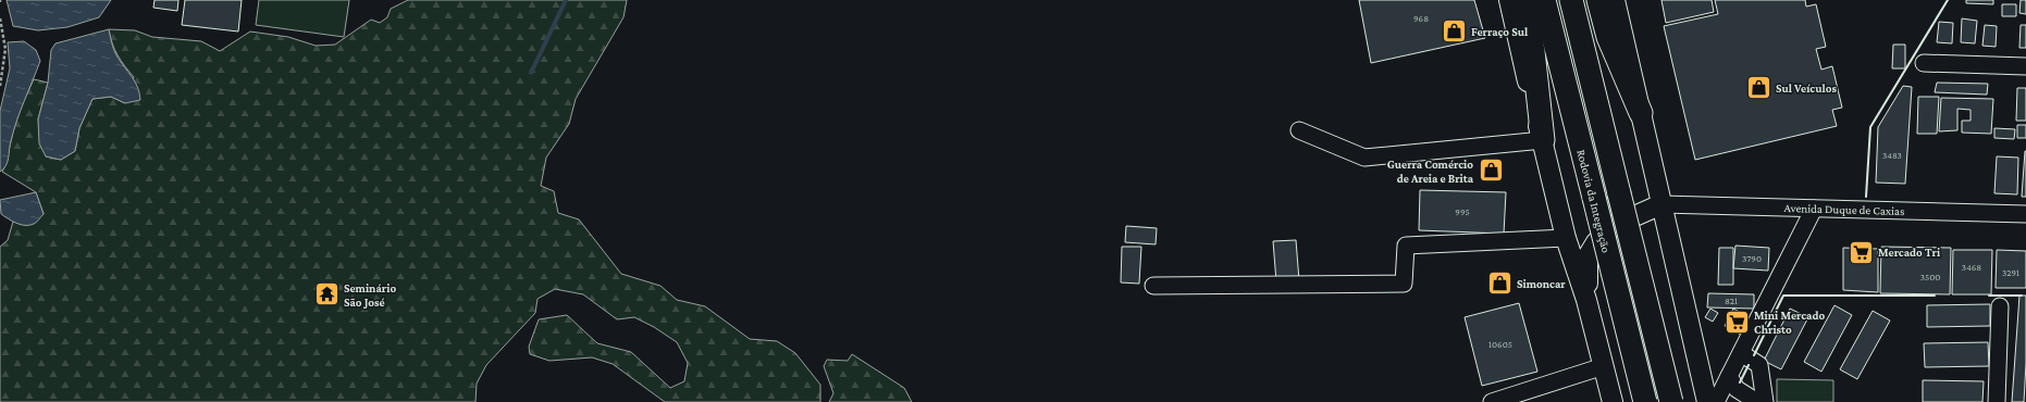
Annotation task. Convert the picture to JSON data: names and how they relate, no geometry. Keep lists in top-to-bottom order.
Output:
{
  "streets": {
    "highway": ["Rodovia da Integração"],
    "street": ["Avenida Duque de Caxias"]
  },
  "places": {
    "shop": [
      "Ferraço Sul",
      "Sul Veículos",
      "Guerra Comércio de Areia e Brita",
      "Simoncar"
    ],
    "supermarket": ["Mercado Tri", "Mini Mercado Christo"],
    "temple": ["Seminário São José"]
  },
  "house_numbers": [
    "968",
    "3483",
    "995",
    "3790",
    "3468",
    "3291",
    "3500",
    "821",
    "10605"
  ]
}
